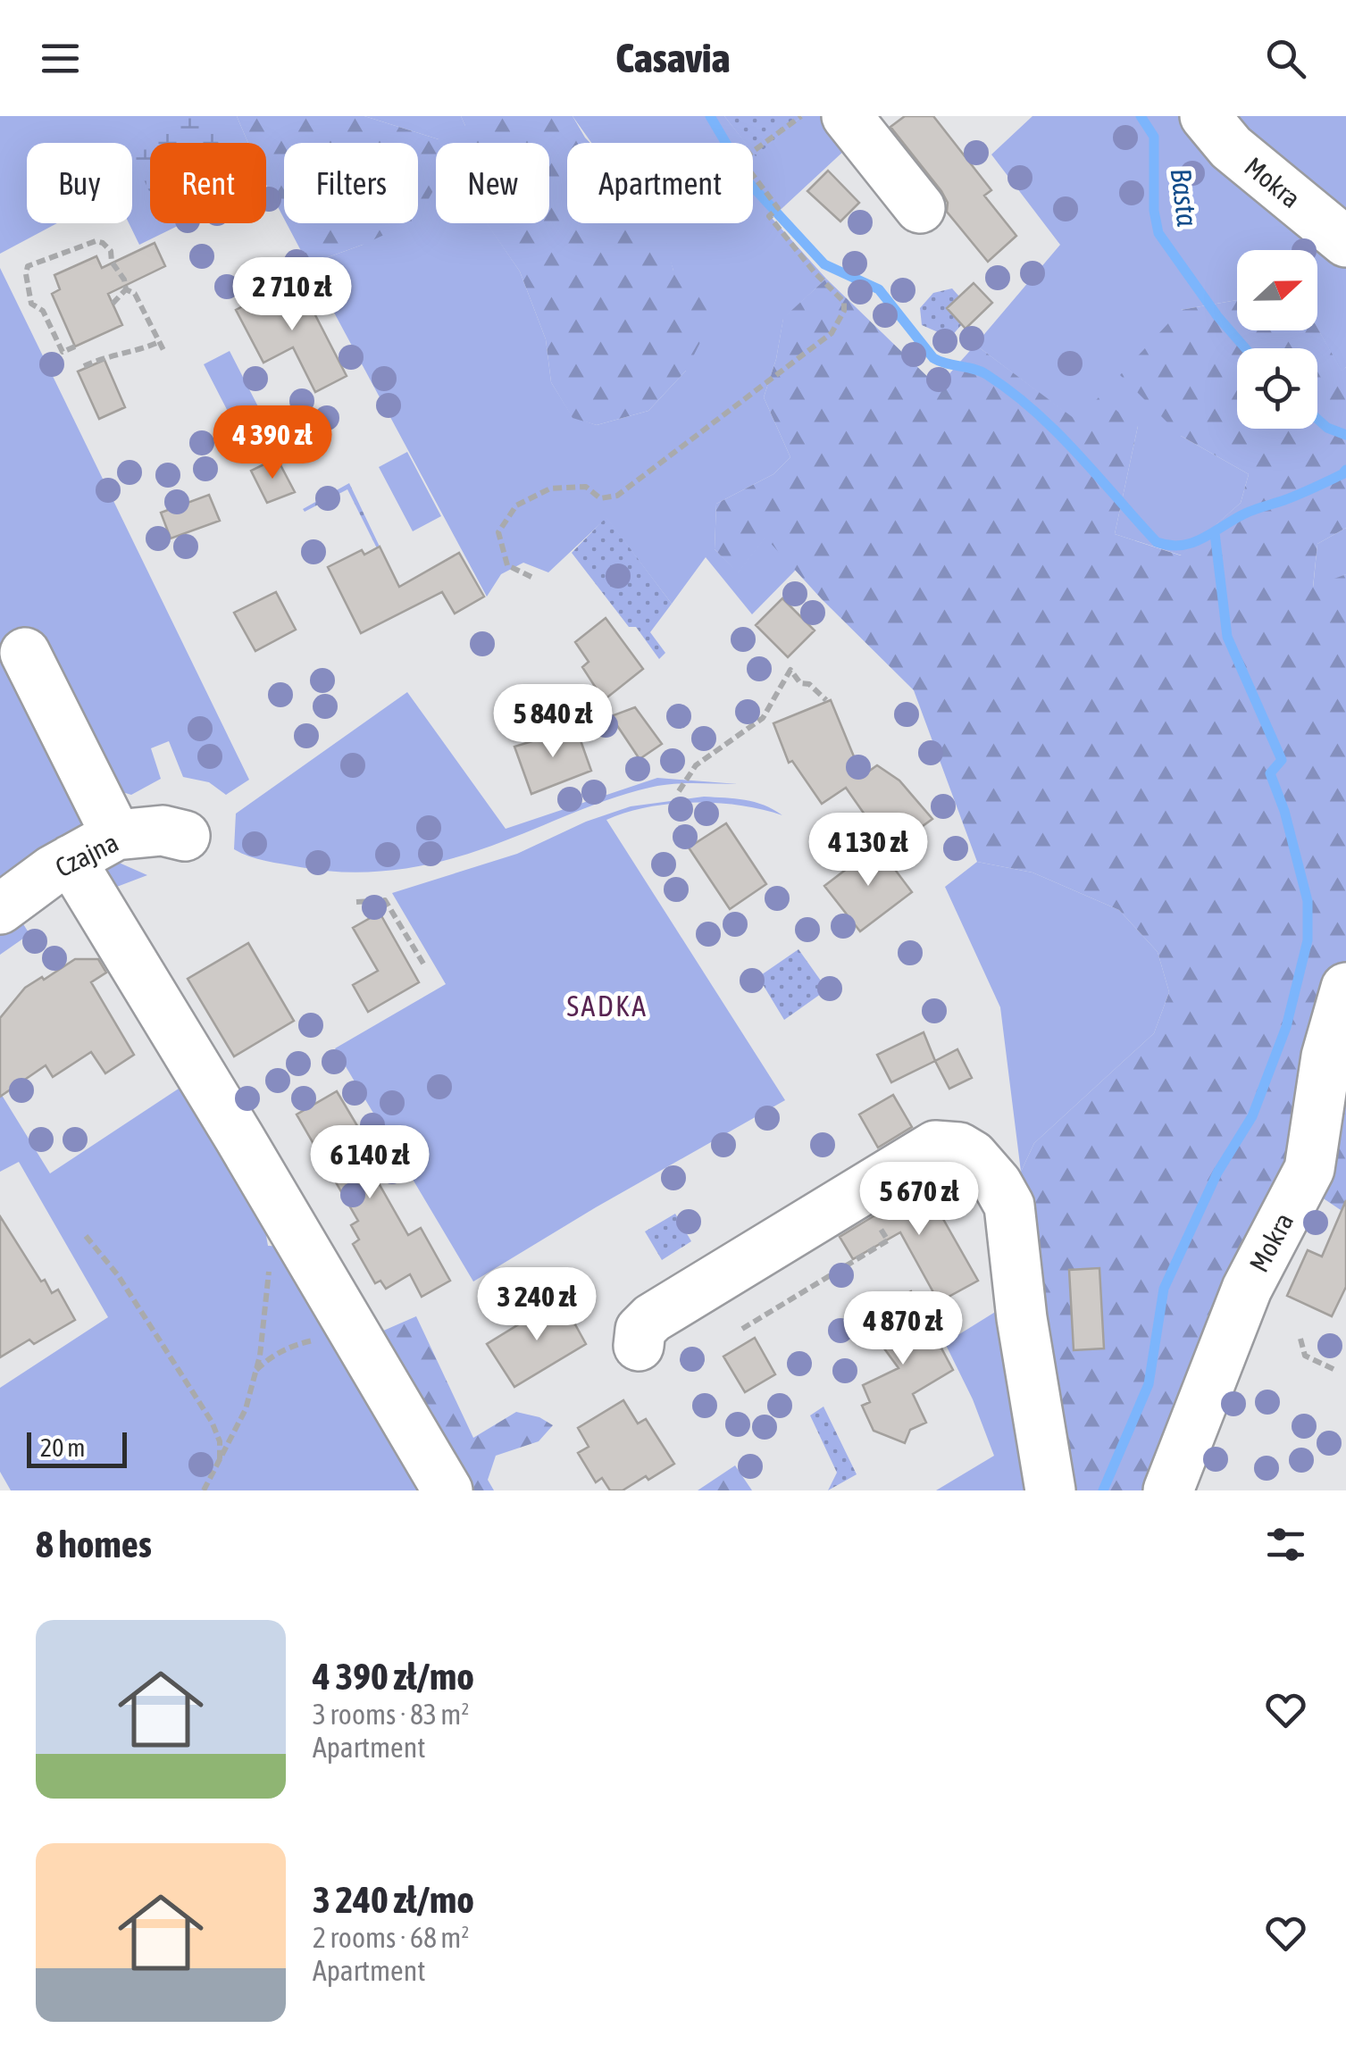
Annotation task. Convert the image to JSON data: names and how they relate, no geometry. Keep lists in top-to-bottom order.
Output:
{
  "streets": {
    "street": ["Mokra", "Czajna"]
  },
  "districts": ["SADKA"],
  "water": ["Basta"],
  "scale_bar": "20 m",
  "north": "right",
  "page": {
    "header": "Casavia",
    "chip": [
      "Buy",
      "Rent",
      "Filters",
      "New",
      "Apartment"
    ],
    "price": [
      "2 710 zł",
      "4 390 zł",
      "5 840 zł",
      "4 130 zł",
      "6 140 zł",
      "5 670 zł",
      "3 240 zł",
      "4 870 zł"
    ],
    "scale": "20 m",
    "heading": "8 homes",
    "list": [
      {
        "name": "4 390 zł/mo",
        "note": "3 rooms · 83 m² · Apartment"
      },
      {
        "name": "3 240 zł/mo",
        "note": "2 rooms · 68 m² · Apartment"
      }
    ]
  }
}
